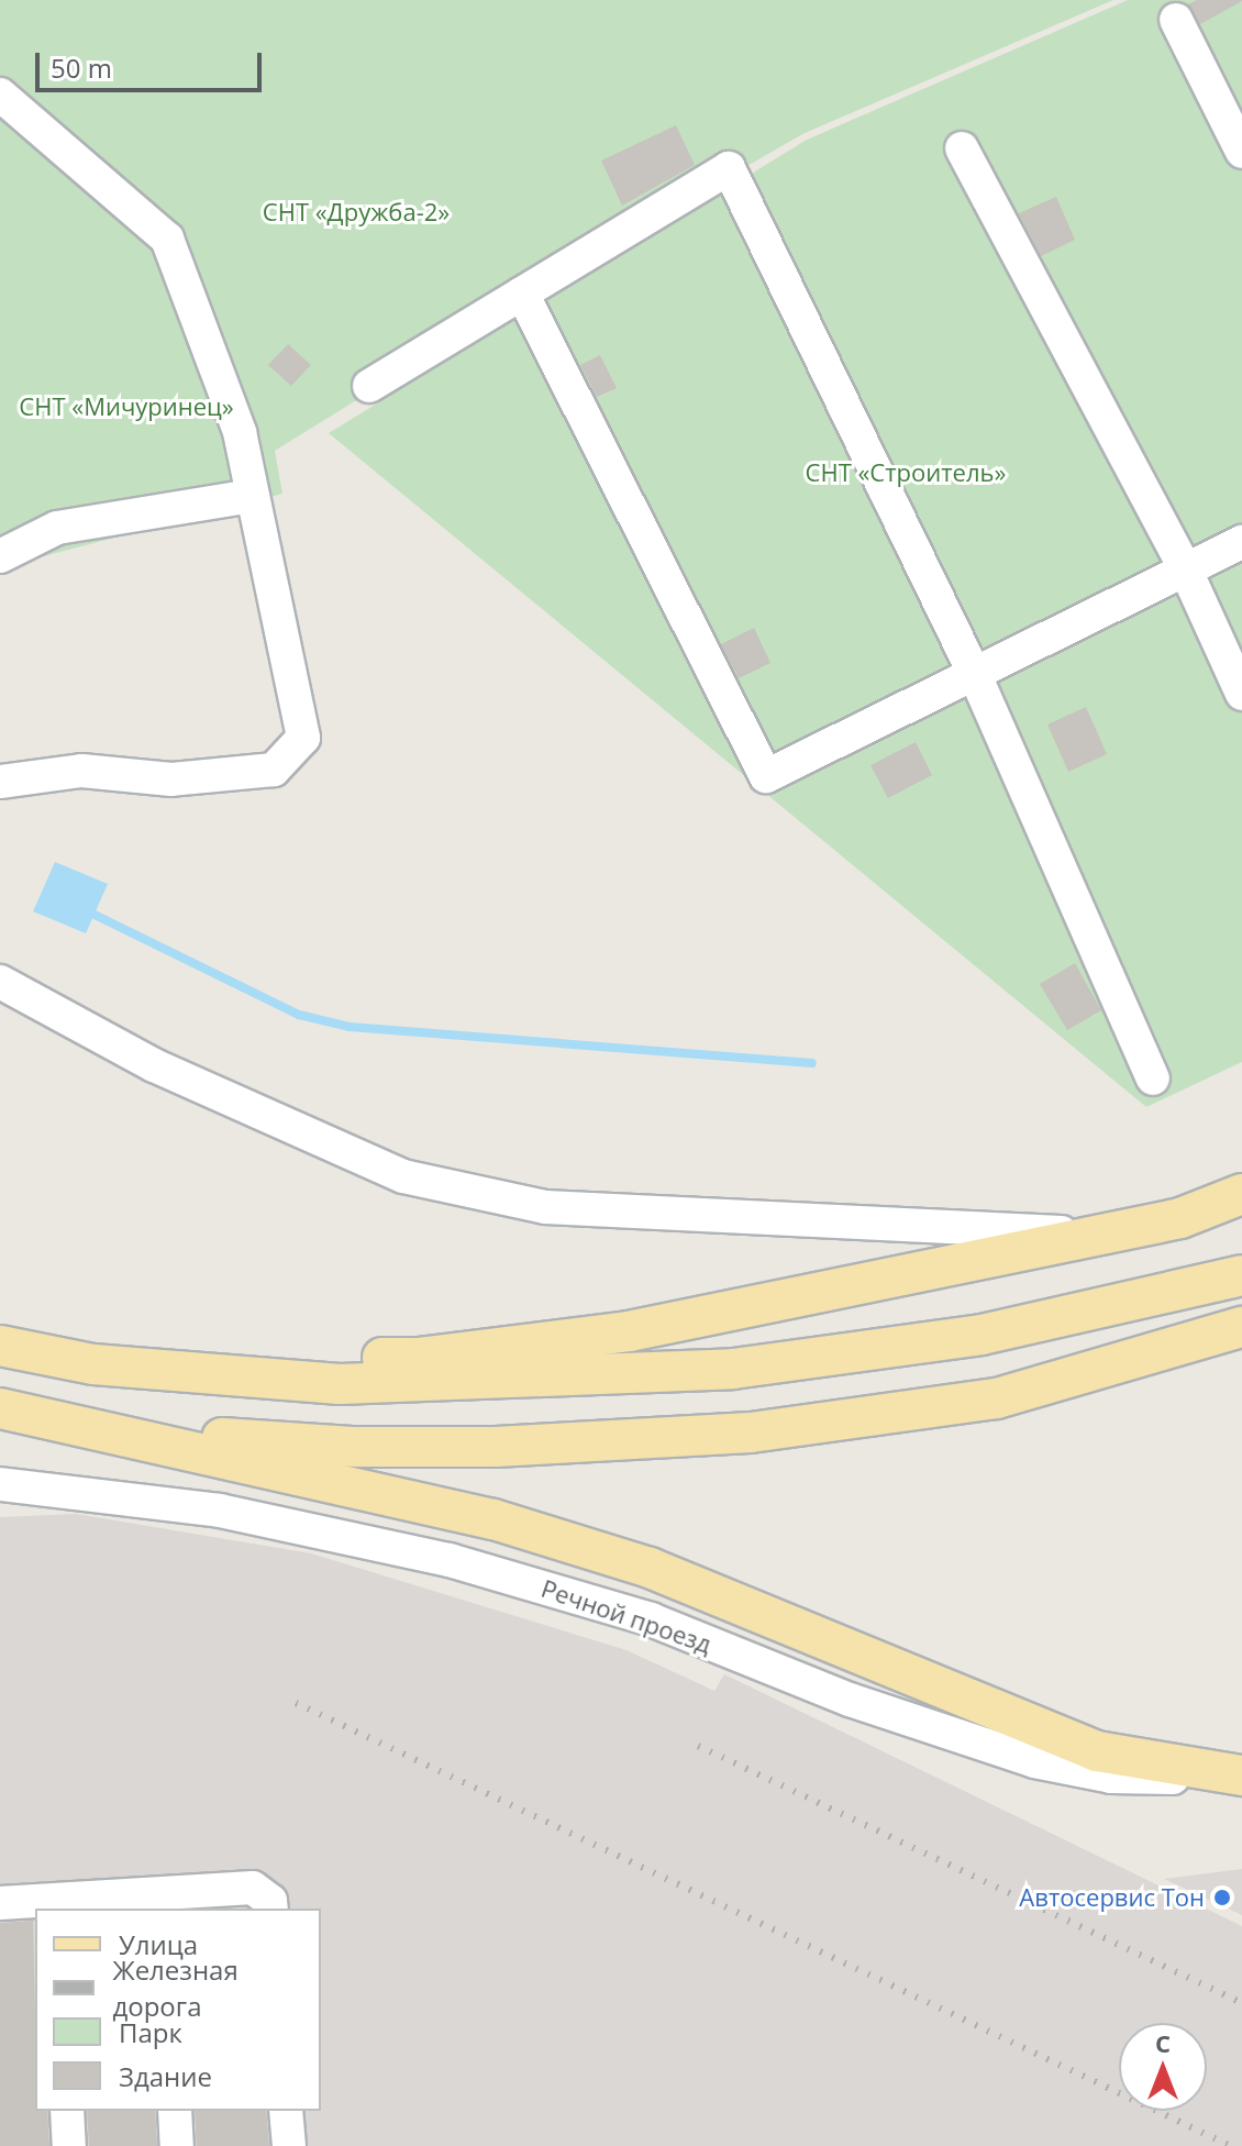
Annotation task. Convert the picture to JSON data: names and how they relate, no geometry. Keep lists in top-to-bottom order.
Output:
{
  "streets": {
    "street": ["Речной проезд"]
  },
  "parks": ["СНТ «Дружба-2»", "СНТ «Мичуринец»", "СНТ «Строитель»"],
  "places": ["Автосервис Тон"],
  "legend": [
    "Улица",
    "Железная дорога",
    "Парк",
    "Здание"
  ],
  "scale_bar": "50 m",
  "north": "top"
}
